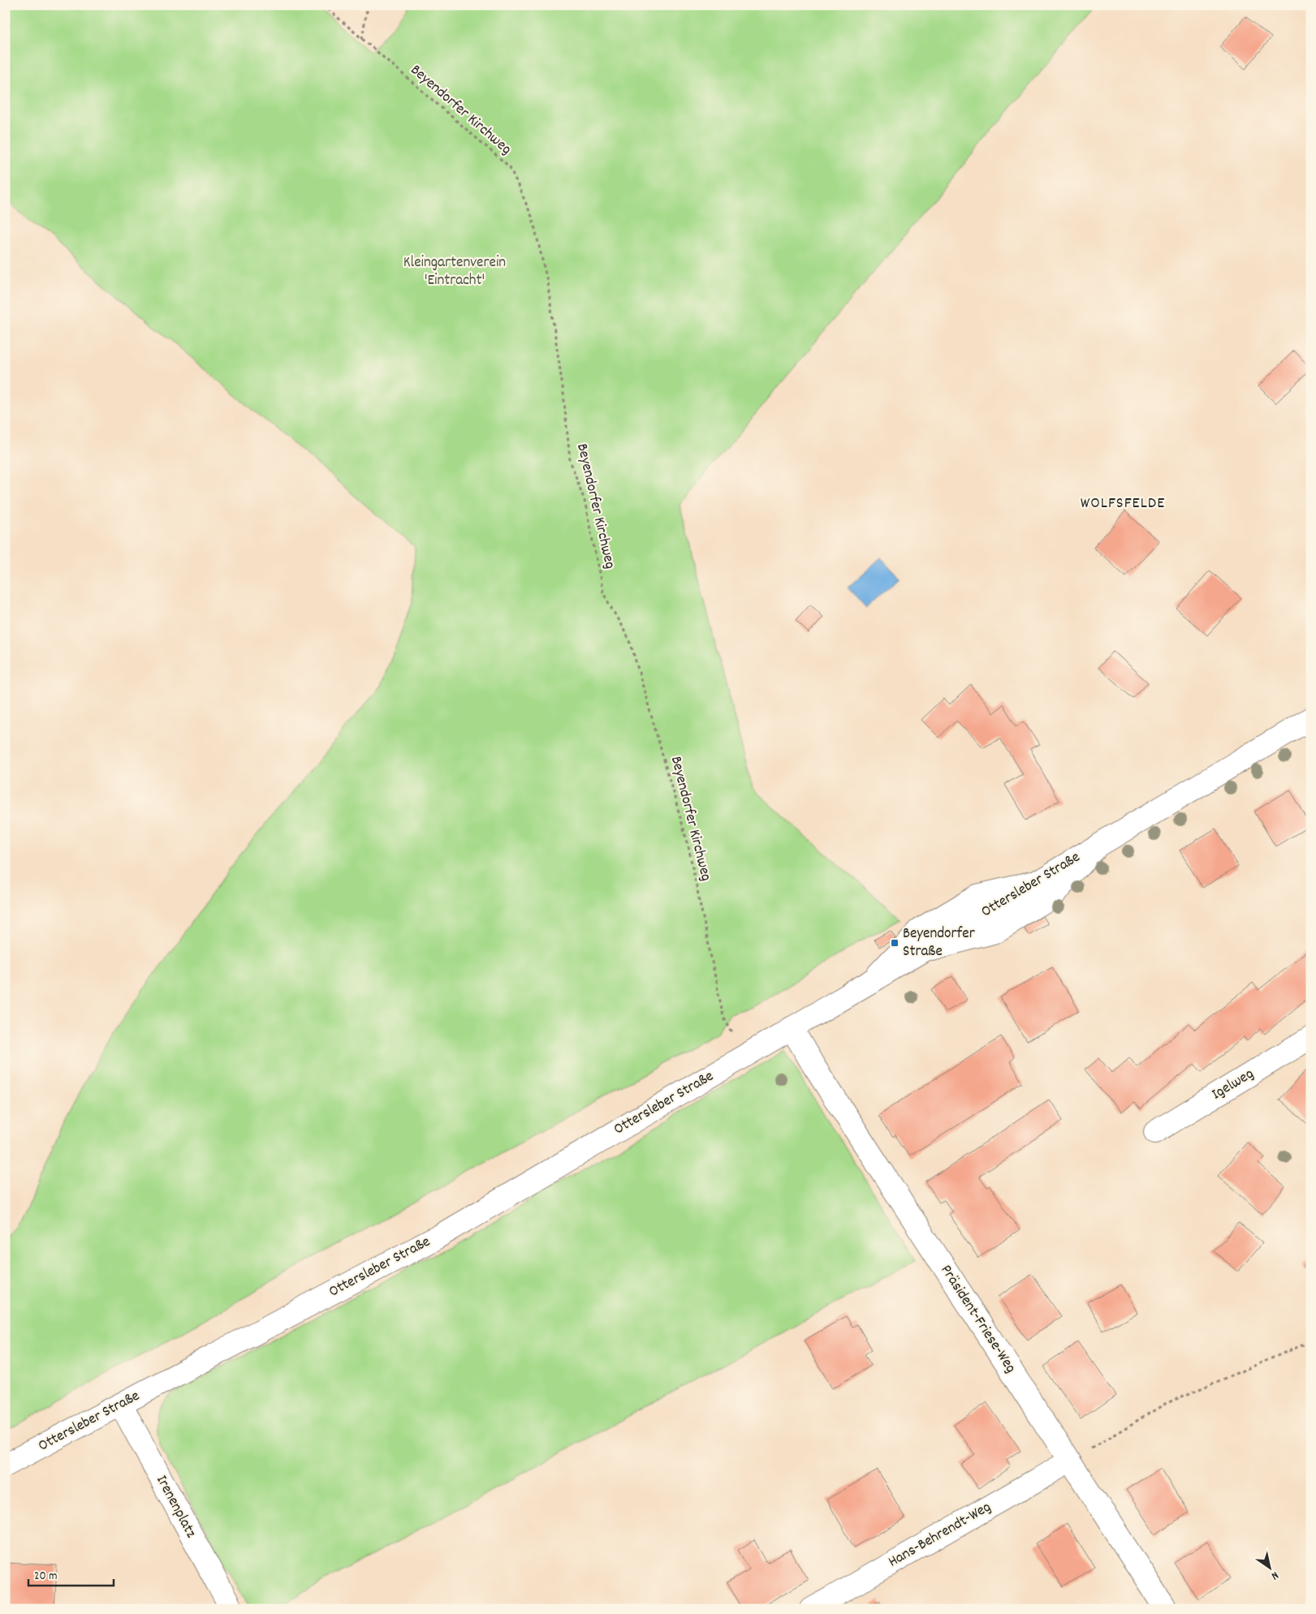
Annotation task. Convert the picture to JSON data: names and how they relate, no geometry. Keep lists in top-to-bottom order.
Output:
{
  "streets": {
    "street": [
      "Ottersleber Straße",
      "Igelweg",
      "Präsident-Friese-Weg",
      "Irenenplatz",
      "Hans-Behrendt-Weg"
    ],
    "path": ["Beyendorfer Kirchweg"]
  },
  "crossings": [
    ["Beyendorfer Kirchweg", "Ottersleber Straße"],
    ["Ottersleber Straße", "Präsident-Friese-Weg"],
    ["Ottersleber Straße", "Irenenplatz"],
    ["Präsident-Friese-Weg", "Hans-Behrendt-Weg"]
  ],
  "districts": ["WOLFSFELDE"],
  "parks": ["Kleingartenverein 'Eintracht'"],
  "places": {
    "transit": ["Beyendorfer Straße"]
  },
  "scale_bar": "20 m",
  "north": "bottom right"
}
